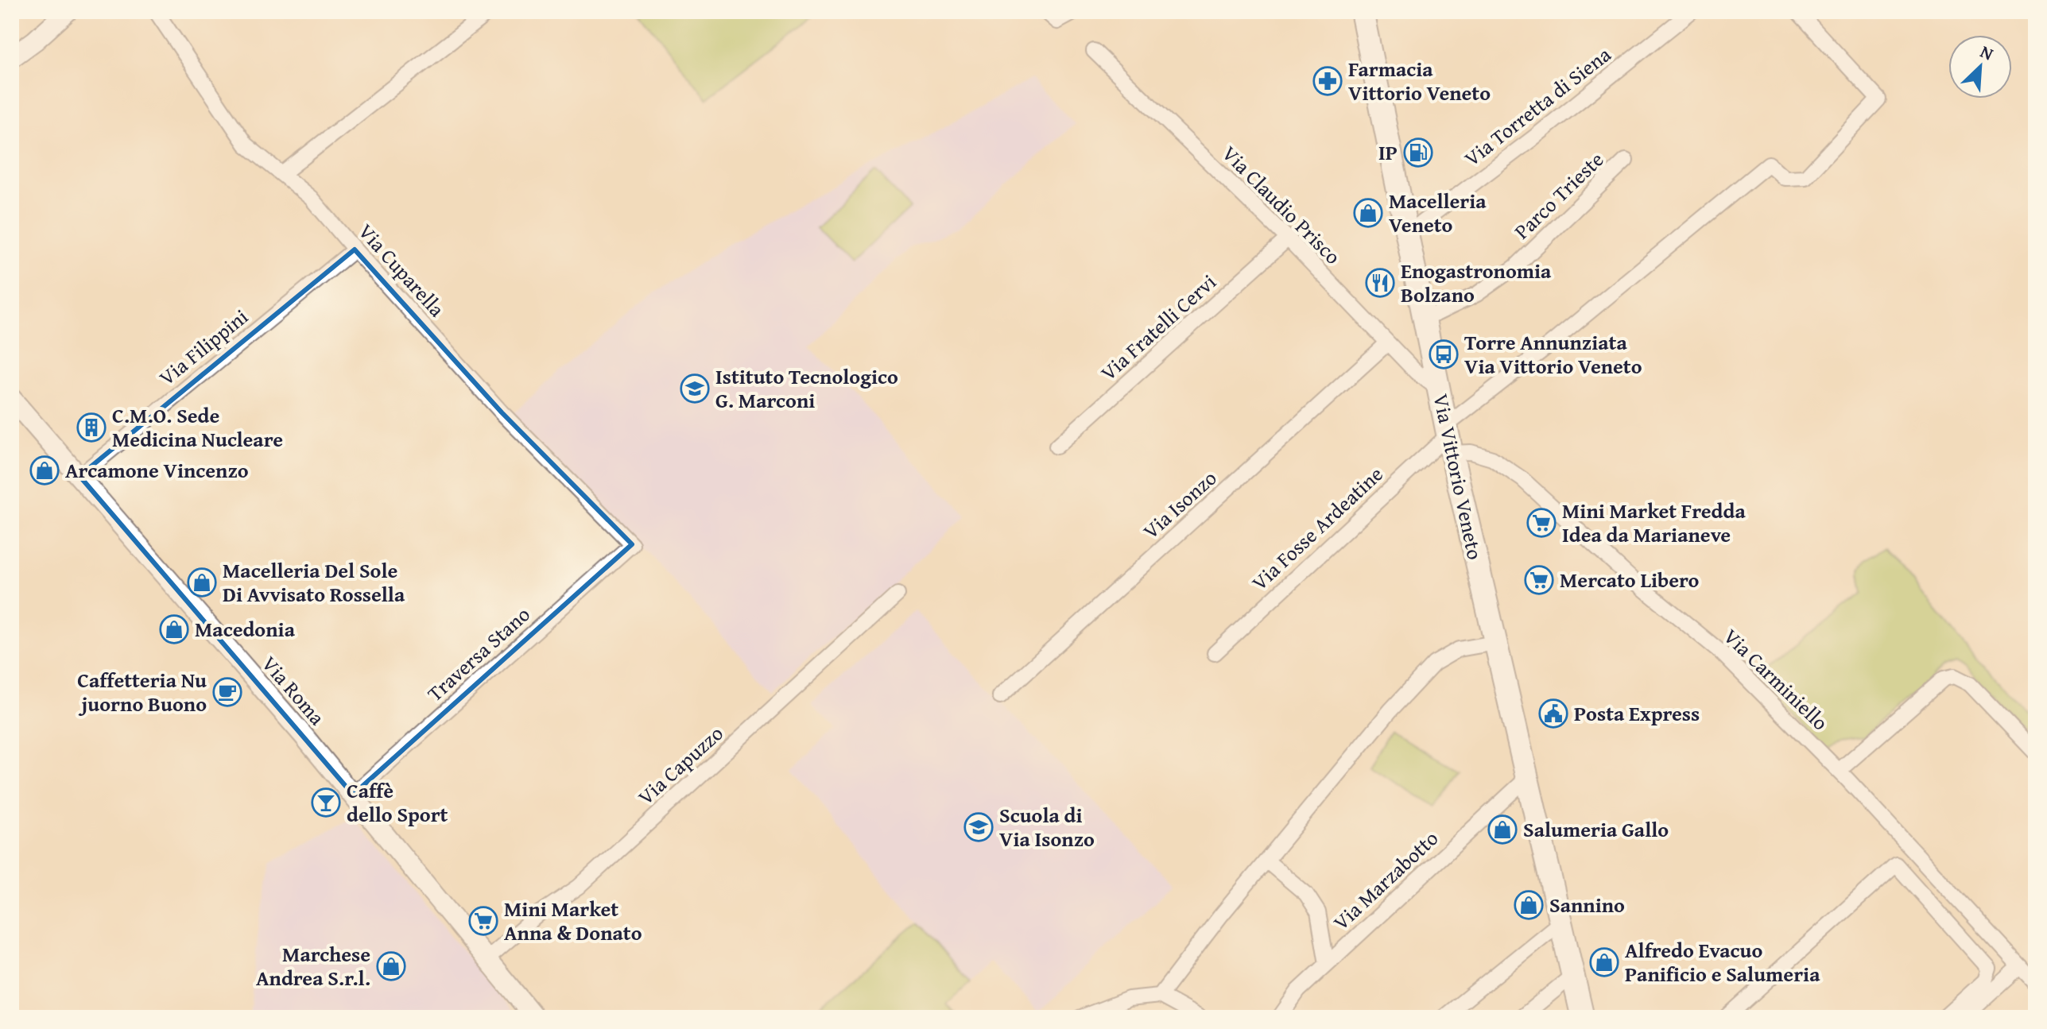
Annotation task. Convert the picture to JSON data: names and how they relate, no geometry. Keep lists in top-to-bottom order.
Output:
{
  "streets": {
    "main road": ["Via Vittorio Veneto"],
    "street": [
      "Via Torretta di Siena",
      "Parco Trieste",
      "Via Claudio Prisco",
      "Via Cuparella",
      "Via Fratelli Cervi",
      "Via Filippini",
      "Via Isonzo",
      "Via Fosse Ardeatine",
      "Traversa Stano",
      "Via Carminiello",
      "Via Roma",
      "Via Capuzzo",
      "Via Marzabotto"
    ]
  },
  "crossings": [
    ["Via Torretta di Siena", "Via Vittorio Veneto"],
    ["Parco Trieste", "Via Vittorio Veneto"],
    ["Via Claudio Prisco", "Via Fratelli Cervi"],
    ["Via Claudio Prisco", "Via Vittorio Veneto"],
    ["Via Claudio Prisco", "Via Isonzo"],
    ["Via Cuparella", "Via Filippini"],
    ["Via Cuparella", "Traversa Stano"],
    ["Via Filippini", "Via Roma"],
    ["Via Vittorio Veneto", "Via Fosse Ardeatine"],
    ["Via Vittorio Veneto", "Via Carminiello"],
    ["Via Vittorio Veneto", "Via Marzabotto"],
    ["Via Fosse Ardeatine", "Via Carminiello"],
    ["Traversa Stano", "Via Roma"],
    ["Via Roma", "Via Capuzzo"]
  ],
  "places": {
    "pharmacy": ["Farmacia Vittorio Veneto"],
    "fuel station": ["IP"],
    "shop": [
      "Macelleria Veneto",
      "Arcamone Vincenzo",
      "Macelleria Del Sole Di Avvisato Rossella",
      "Macedonia",
      "Salumeria Gallo",
      "Sannino",
      "Alfredo Evacuo Panificio e Salumeria",
      "Marchese Andrea S.r.l."
    ],
    "restaurant": ["Enogastronomia Bolzano"],
    "bus stop": ["Torre Annunziata Via Vittorio Veneto"],
    "school or university": ["Istituto Tecnologico G. Marconi", "Scuola di Via Isonzo"],
    "building": ["C.M.O. Sede Medicina Nucleare"],
    "supermarket": ["Mini Market Fredda Idea da Marianeve", "Mercato Libero", "Mini Market Anna & Donato"],
    "cafe": ["Caffetteria Nu juorno Buono"],
    "public building": ["Posta Express"],
    "bar": ["Caffè dello Sport"]
  },
  "north": "top right"
}
